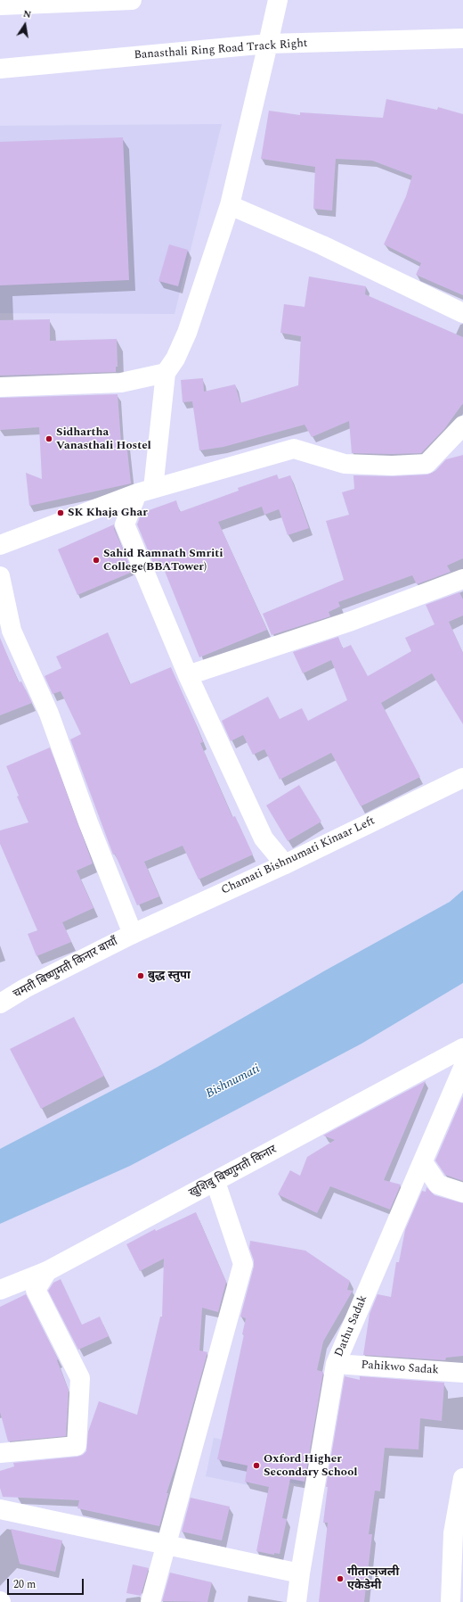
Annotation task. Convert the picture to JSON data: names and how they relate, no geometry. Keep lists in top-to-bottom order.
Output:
{
  "streets": {
    "main road": [
      "Banasthali Ring Road Track Right",
      "Chamati Bishnumati Kinaar Left",
      "चमती बिष्णुमती किनार बायाँ",
      "खुशिबु बिष्णुमती किनार",
      "Dathu Sadak",
      "Pahikwo Sadak"
    ]
  },
  "crossings": [
    ["Chamati Bishnumati Kinaar Left", "चमती बिष्णुमती किनार बायाँ"],
    ["Dathu Sadak", "Pahikwo Sadak"]
  ],
  "water": ["Bishnumati"],
  "places": [
    "Sidhartha Vanasthali Hostel",
    "SK Khaja Ghar",
    "Sahid Ramnath Smriti College(BBATower)",
    "बुद्ध स्तुपा",
    "Oxford Higher Secondary School",
    "गीताञ‍्जली एकेडेमी"
  ],
  "scale_bar": "20 m",
  "north": "top"
}
